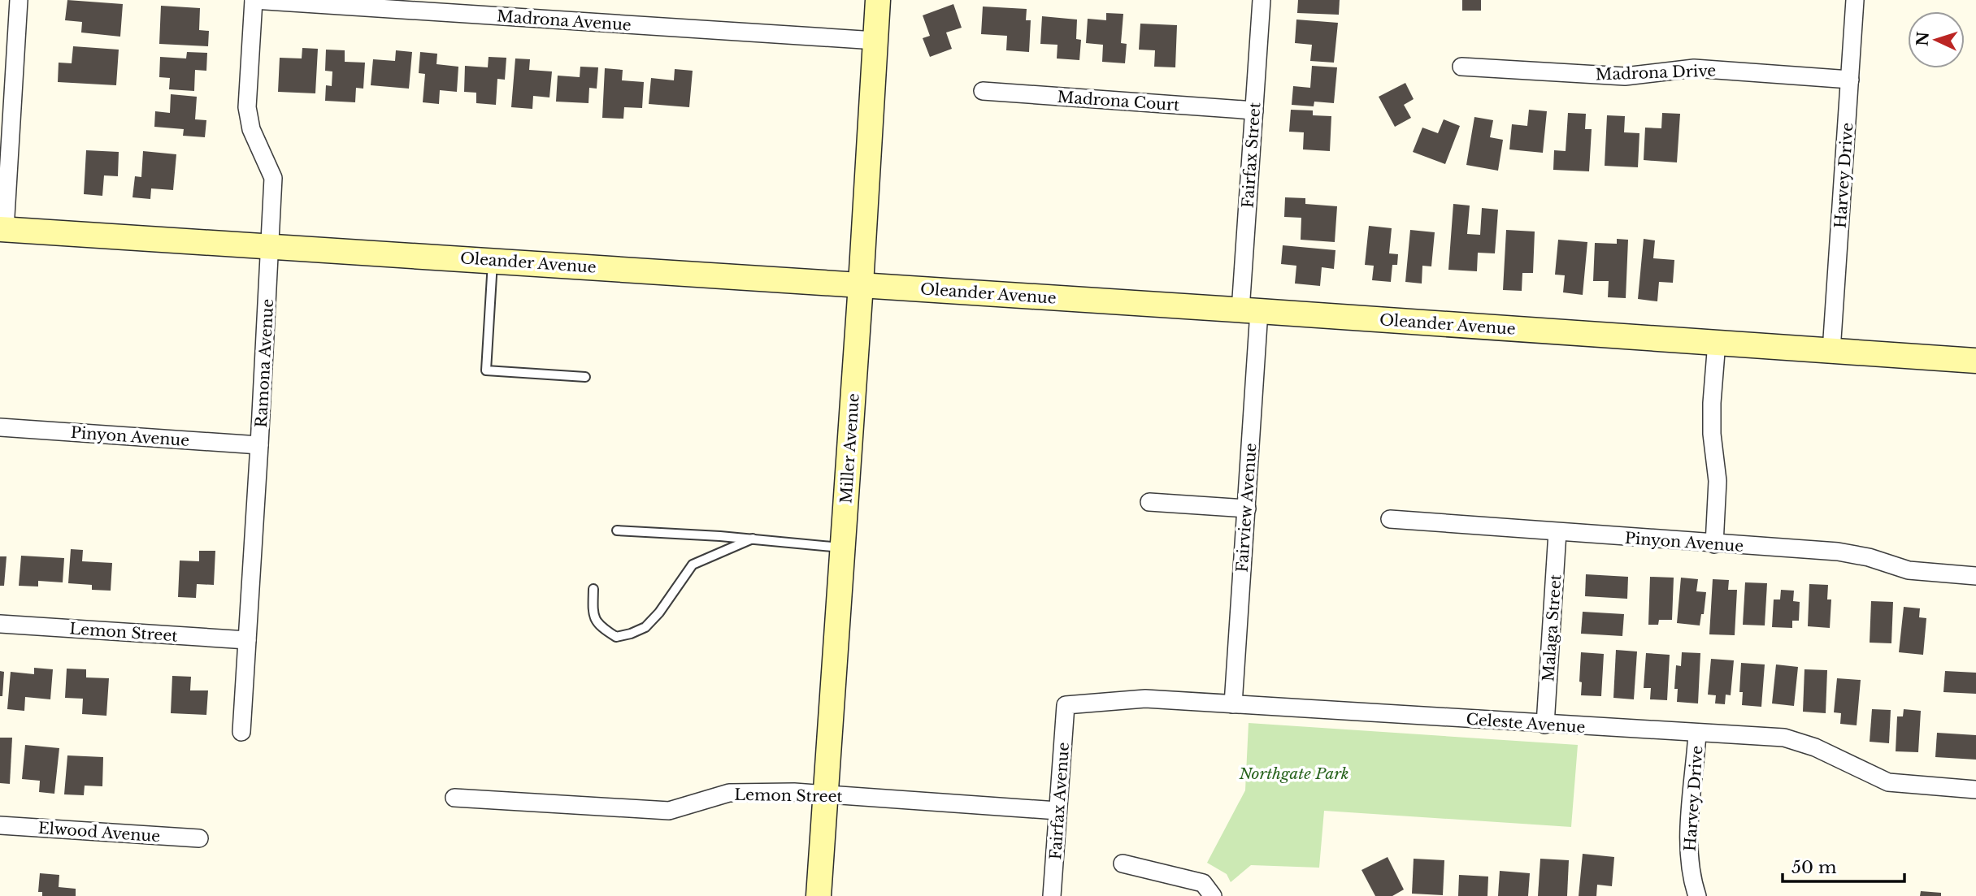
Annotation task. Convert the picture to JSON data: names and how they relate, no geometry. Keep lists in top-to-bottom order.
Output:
{
  "streets": {
    "street": [
      "Madrona Avenue",
      "Madrona Drive",
      "Madrona Court",
      "Fairfax Street",
      "Harvey Drive",
      "Oleander Avenue",
      "Ramona Avenue",
      "Pinyon Avenue",
      "Miller Avenue",
      "Fairview Avenue",
      "Malaga Street",
      "Lemon Street",
      "Celeste Avenue",
      "Fairfax Avenue",
      "Elwood Avenue"
    ]
  },
  "crossings": [
    ["Madrona Avenue", "Ramona Avenue"],
    ["Madrona Avenue", "Miller Avenue"],
    ["Madrona Drive", "Harvey Drive"],
    ["Madrona Court", "Fairfax Street"],
    ["Fairfax Street", "Oleander Avenue"],
    ["Fairfax Street", "Fairview Avenue"],
    ["Harvey Drive", "Oleander Avenue"],
    ["Harvey Drive", "Celeste Avenue"],
    ["Oleander Avenue", "Ramona Avenue"],
    ["Oleander Avenue", "Miller Avenue"],
    ["Oleander Avenue", "Fairview Avenue"],
    ["Ramona Avenue", "Pinyon Avenue"],
    ["Ramona Avenue", "Lemon Street"],
    ["Pinyon Avenue", "Malaga Street"],
    ["Miller Avenue", "Lemon Street"],
    ["Fairview Avenue", "Celeste Avenue"],
    ["Malaga Street", "Celeste Avenue"],
    ["Lemon Street", "Fairfax Avenue"],
    ["Celeste Avenue", "Fairfax Avenue"]
  ],
  "parks": ["Northgate Park"],
  "scale_bar": "50 m",
  "north": "left"
}
